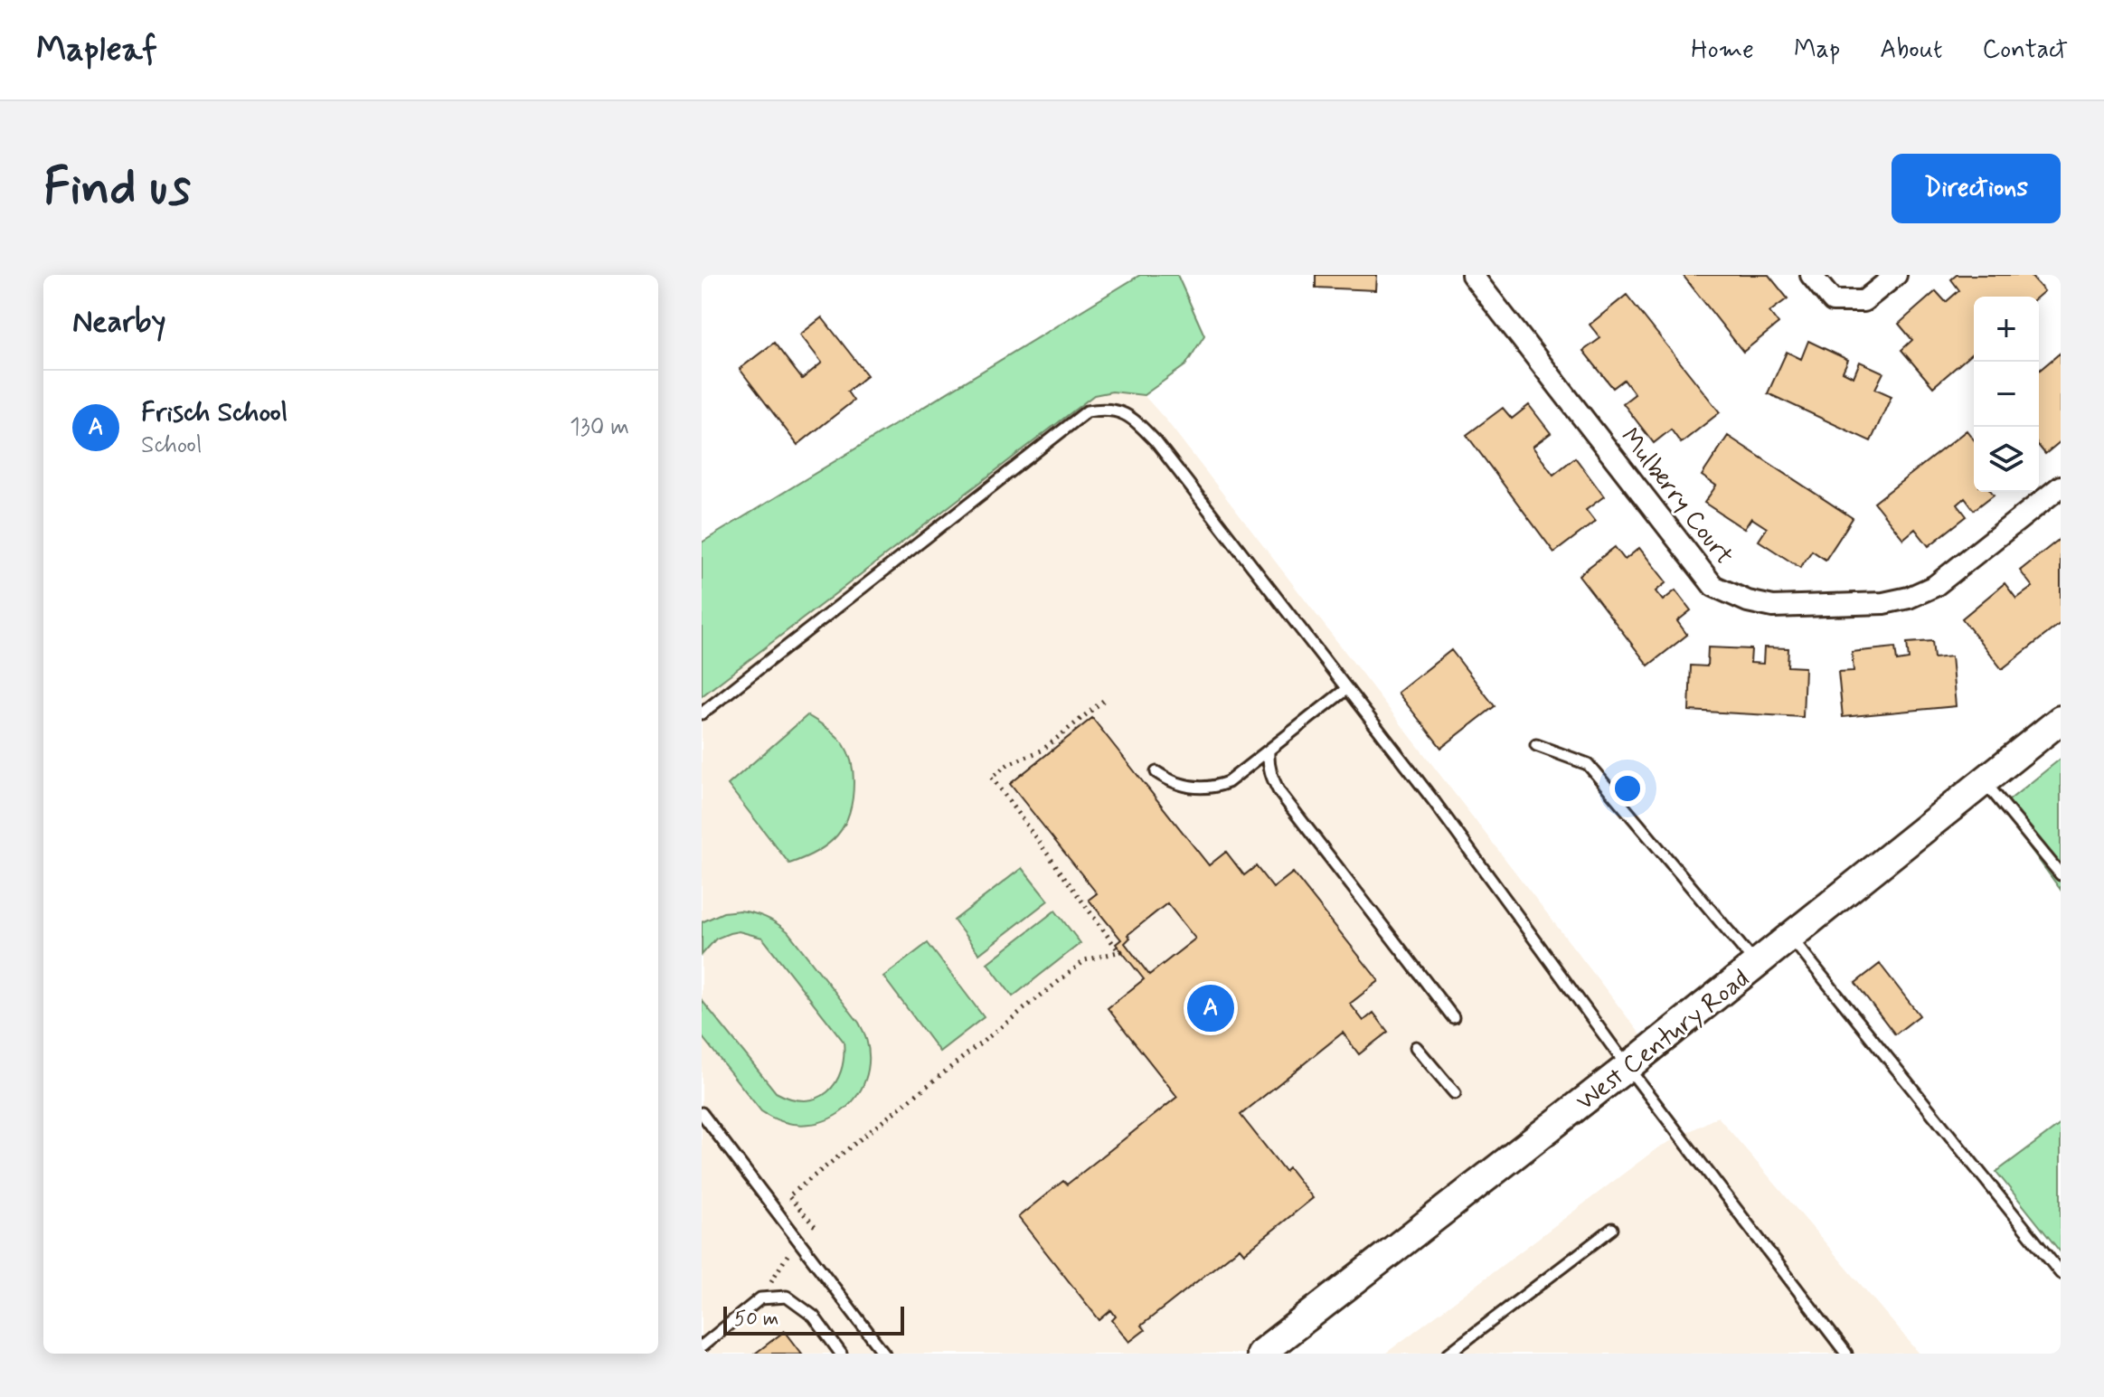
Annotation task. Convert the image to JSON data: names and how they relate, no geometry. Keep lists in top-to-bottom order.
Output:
{
  "streets": {
    "main road": ["West Century Road"],
    "street": ["Mulberry Court"]
  },
  "scale_bar": "50 m",
  "page": {
    "header": "Mapleaf",
    "nav": [
      "Home",
      "Map",
      "About",
      "Contact"
    ],
    "buttons": "Directions",
    "title": "Find us",
    "heading": "Nearby",
    "map_buttons": ["+", "−"],
    "list": [
      {
        "mark": "A",
        "name": "Frisch School",
        "note": "School",
        "value": "130 m"
      }
    ],
    "pins": "A",
    "scale": "50 m"
  }
}
